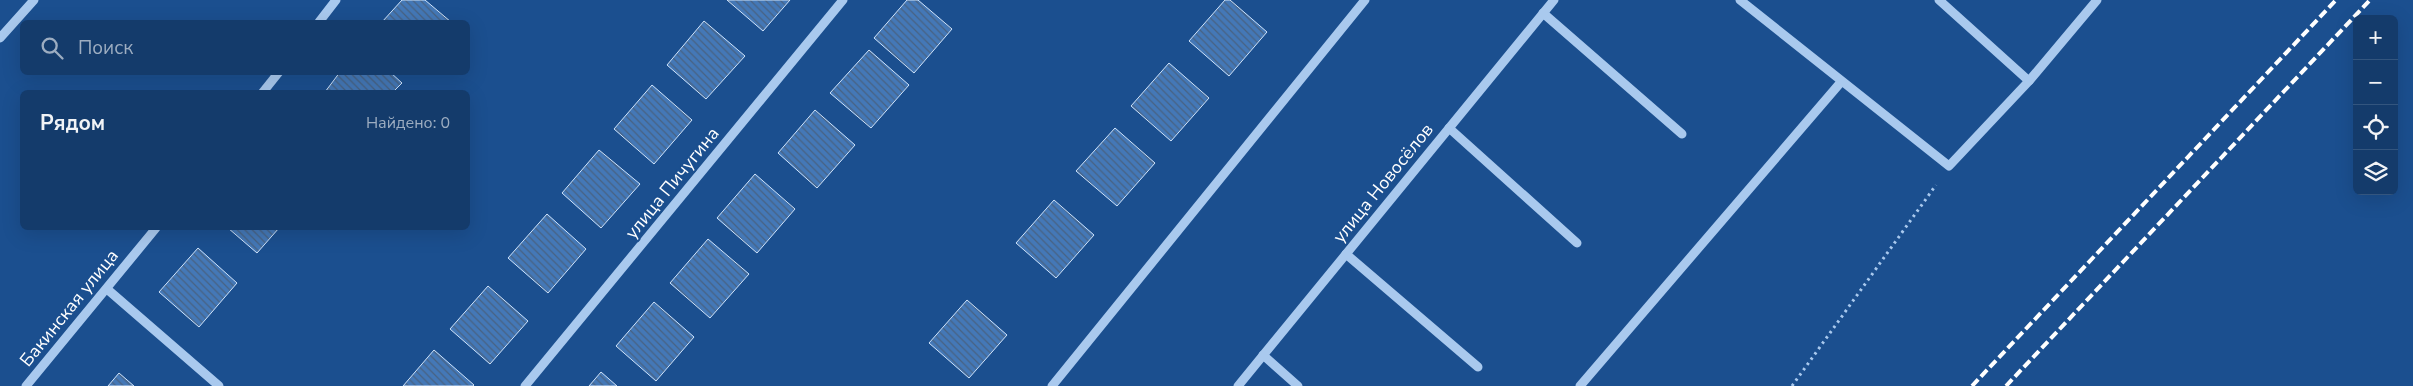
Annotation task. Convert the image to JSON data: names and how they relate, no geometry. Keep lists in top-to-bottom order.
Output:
{
  "streets": {
    "street": ["улица Пичугина", "улица Новосёлов", "Бакинская улица"]
  },
  "page": {
    "map_buttons": ["+", "−"],
    "search": "Поиск",
    "heading": ["Рядом", "Найдено: 0"]
  }
}
